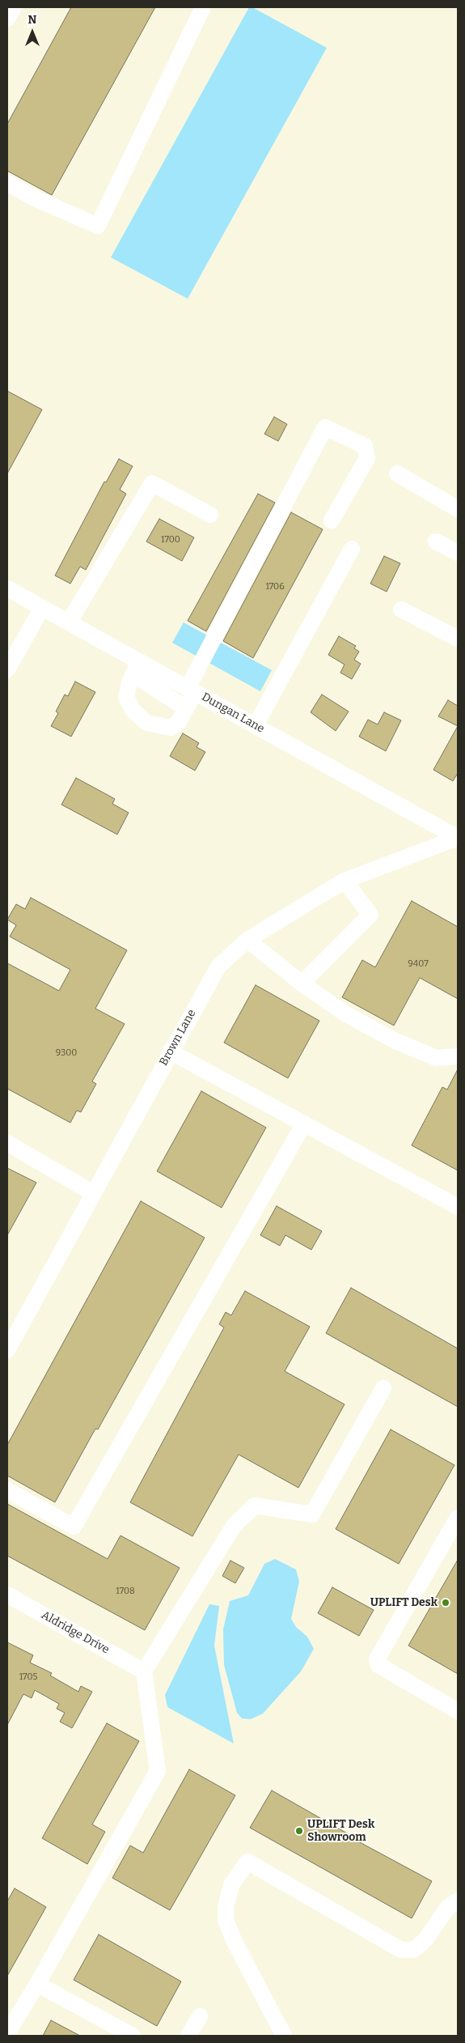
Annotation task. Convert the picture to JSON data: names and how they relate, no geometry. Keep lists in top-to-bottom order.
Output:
{
  "streets": {
    "street": ["Dungan Lane", "Brown Lane", "Aldridge Drive"]
  },
  "crossings": [
    ["Dungan Lane", "Brown Lane"]
  ],
  "places": ["UPLIFT Desk", "UPLIFT Desk Showroom"],
  "house_numbers": [
    "1700",
    "1706",
    "9407",
    "9300",
    "1708",
    "1705"
  ],
  "north": "top"
}
